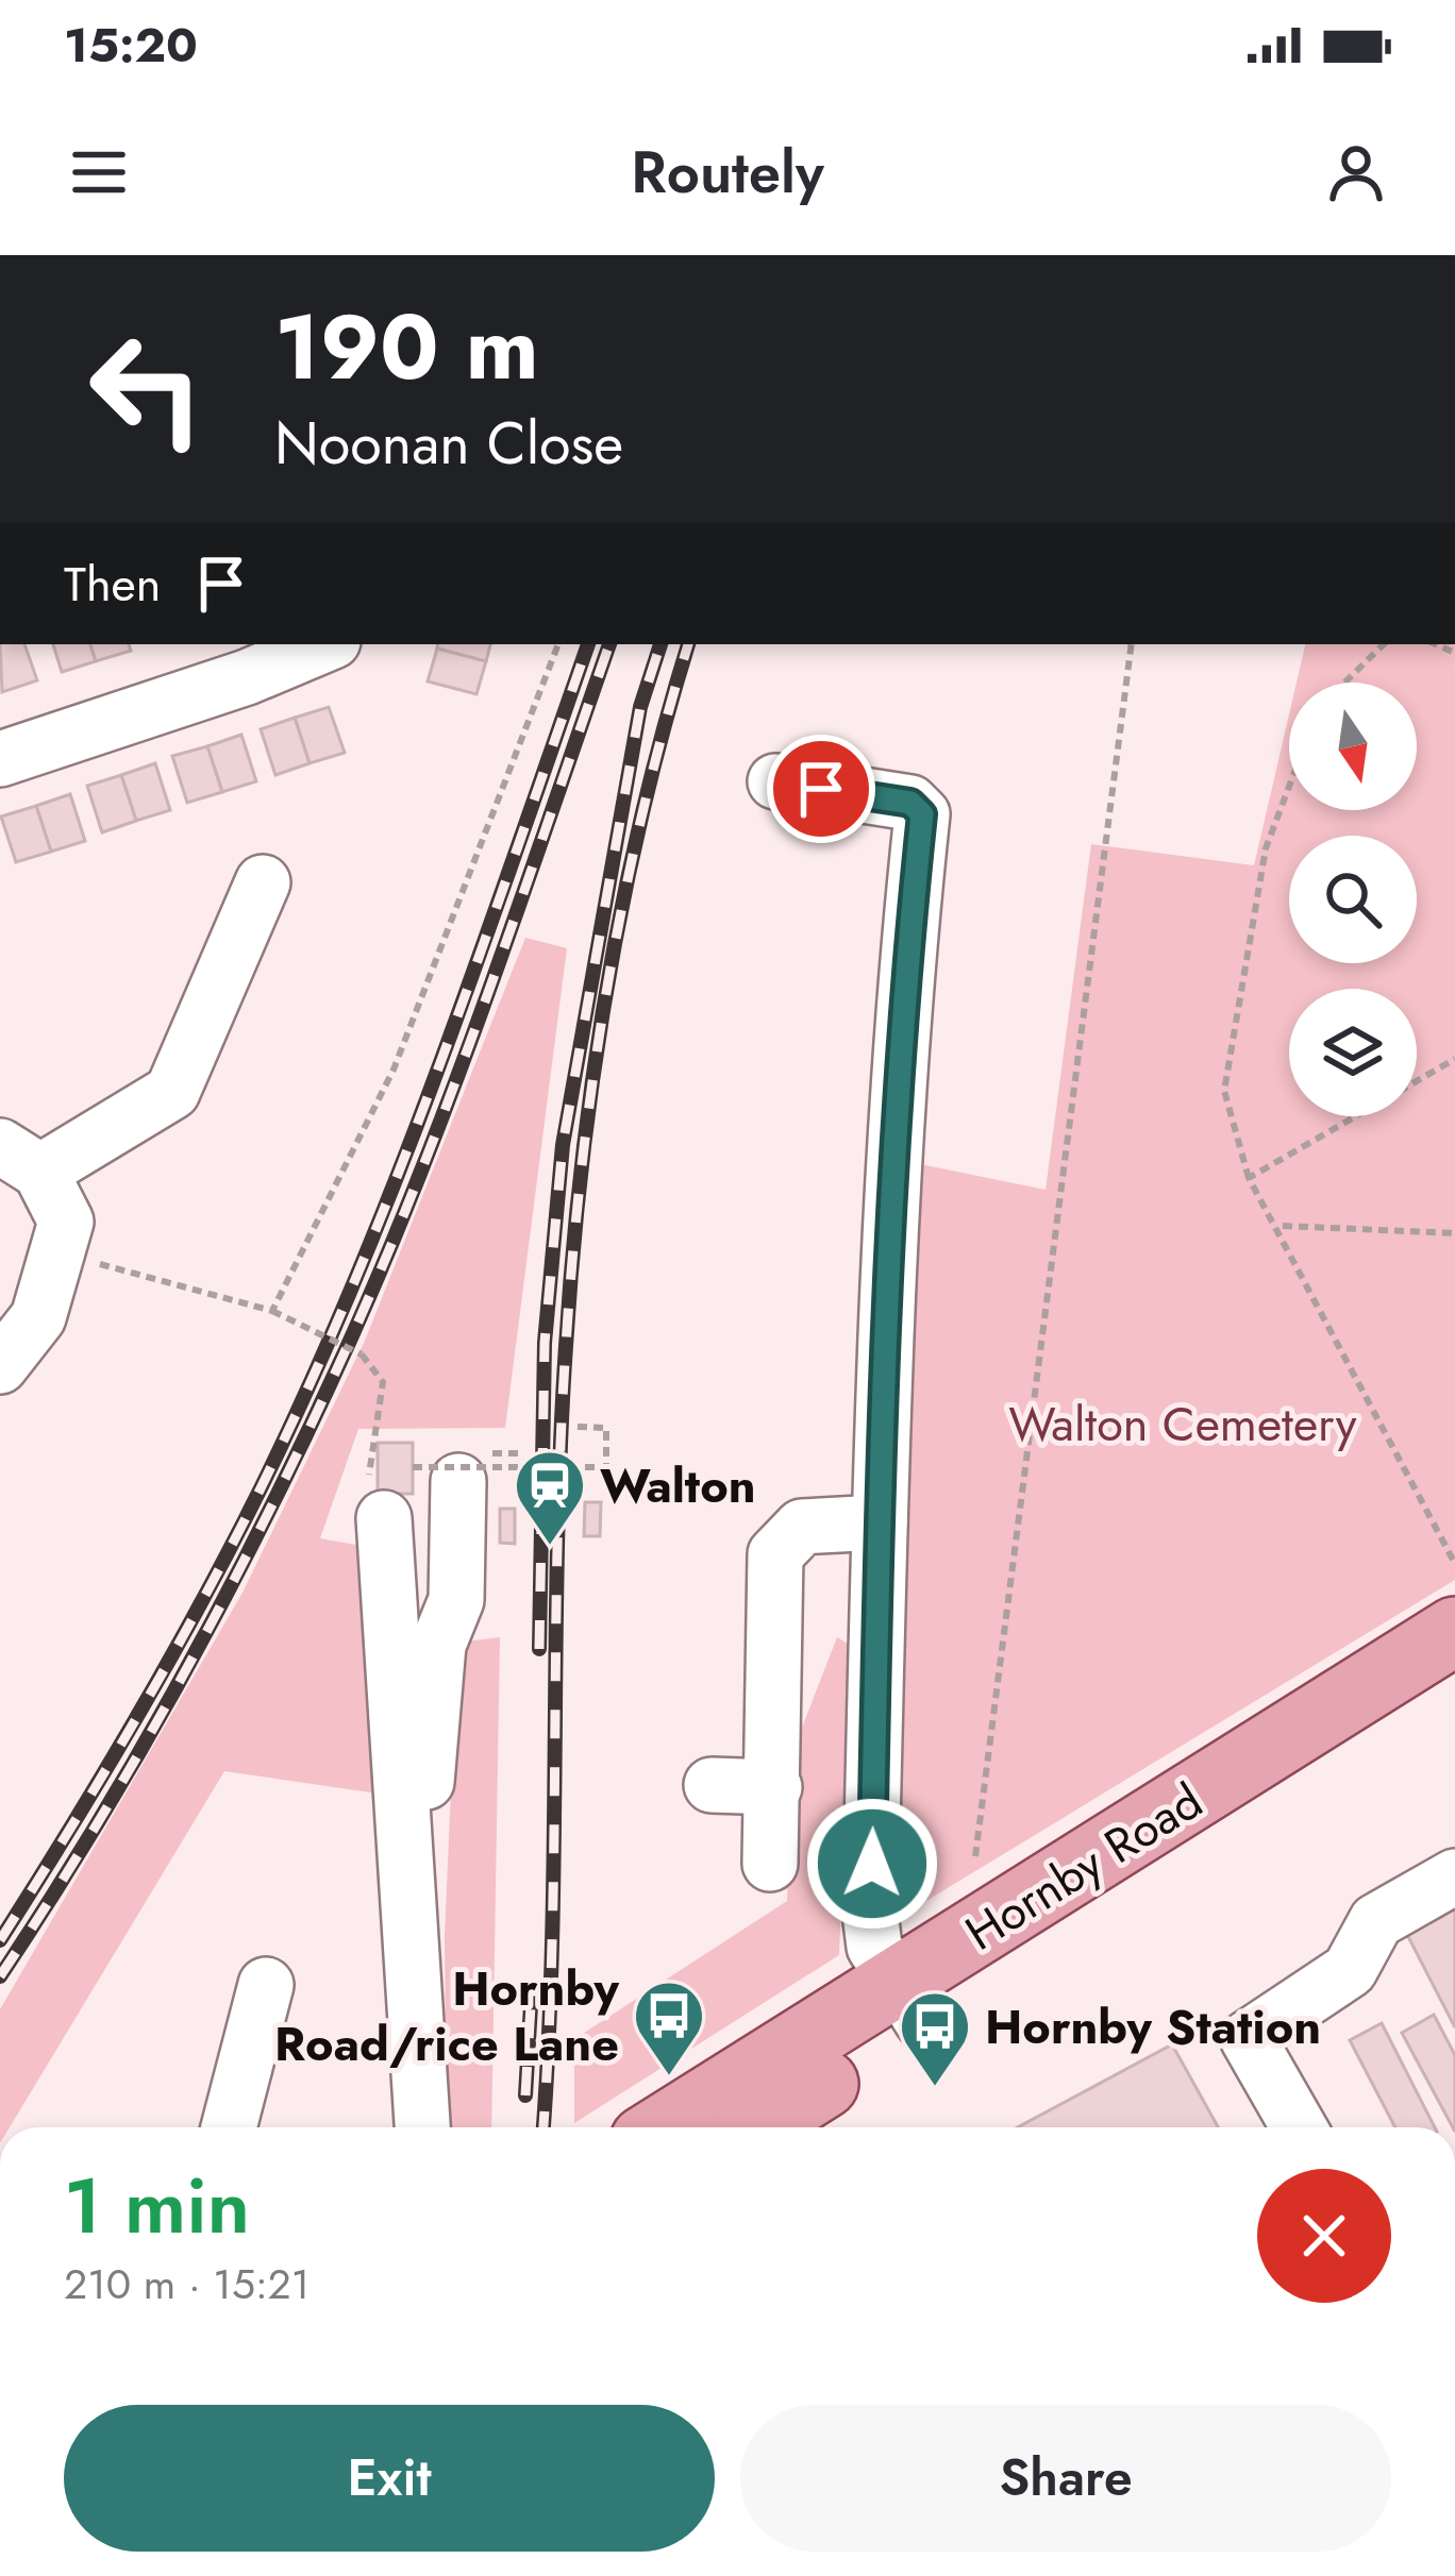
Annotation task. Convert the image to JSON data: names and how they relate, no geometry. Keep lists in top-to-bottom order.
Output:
{
  "streets": {
    "main road": ["Hornby Road"]
  },
  "parks": ["Walton Cemetery"],
  "places": {
    "station": ["Walton"],
    "bus stop": ["Hornby Road/rice Lane", "Hornby Station"]
  },
  "north": "bottom",
  "page": {
    "status": "15:20",
    "header": "Routely",
    "turn": ["190 m", "Noonan Close"],
    "then": "Then",
    "heading": ["1 min", "210 m · 15:21"],
    "buttons": ["Exit", "Share"]
  }
}
